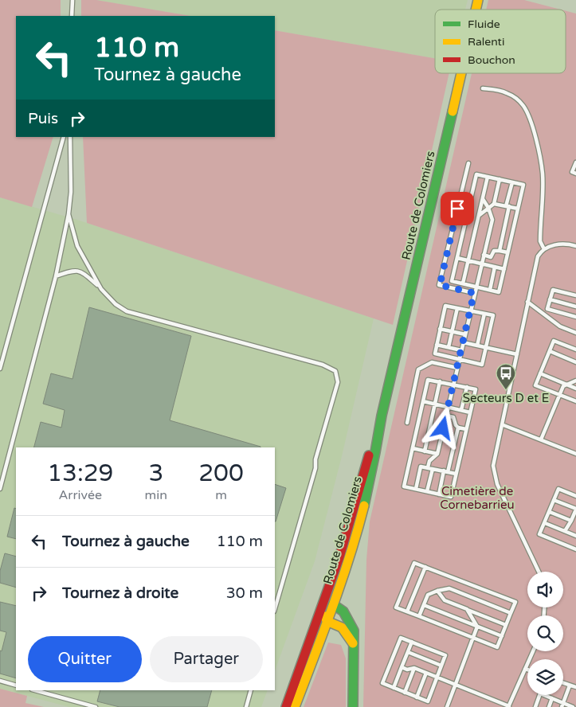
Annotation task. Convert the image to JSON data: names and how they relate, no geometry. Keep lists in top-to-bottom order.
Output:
{
  "streets": {
    "main road": ["Route de Colomiers"]
  },
  "parks": ["Cimetière de Cornebarrieu"],
  "places": {
    "bus stop": ["Secteurs D et E"]
  },
  "legend": ["Fluide", "Ralenti", "Bouchon"],
  "page": {
    "turn": ["110 m", "Tournez à gauche"],
    "then": "Puis",
    "eta": [
      "13:29",
      "Arrivée",
      "3",
      "min",
      "200",
      "m"
    ],
    "list": [
      {
        "name": "Tournez à gauche",
        "value": "110 m"
      },
      {
        "name": "Tournez à droite",
        "value": "30 m"
      }
    ],
    "buttons": ["Quitter", "Partager"]
  }
}
